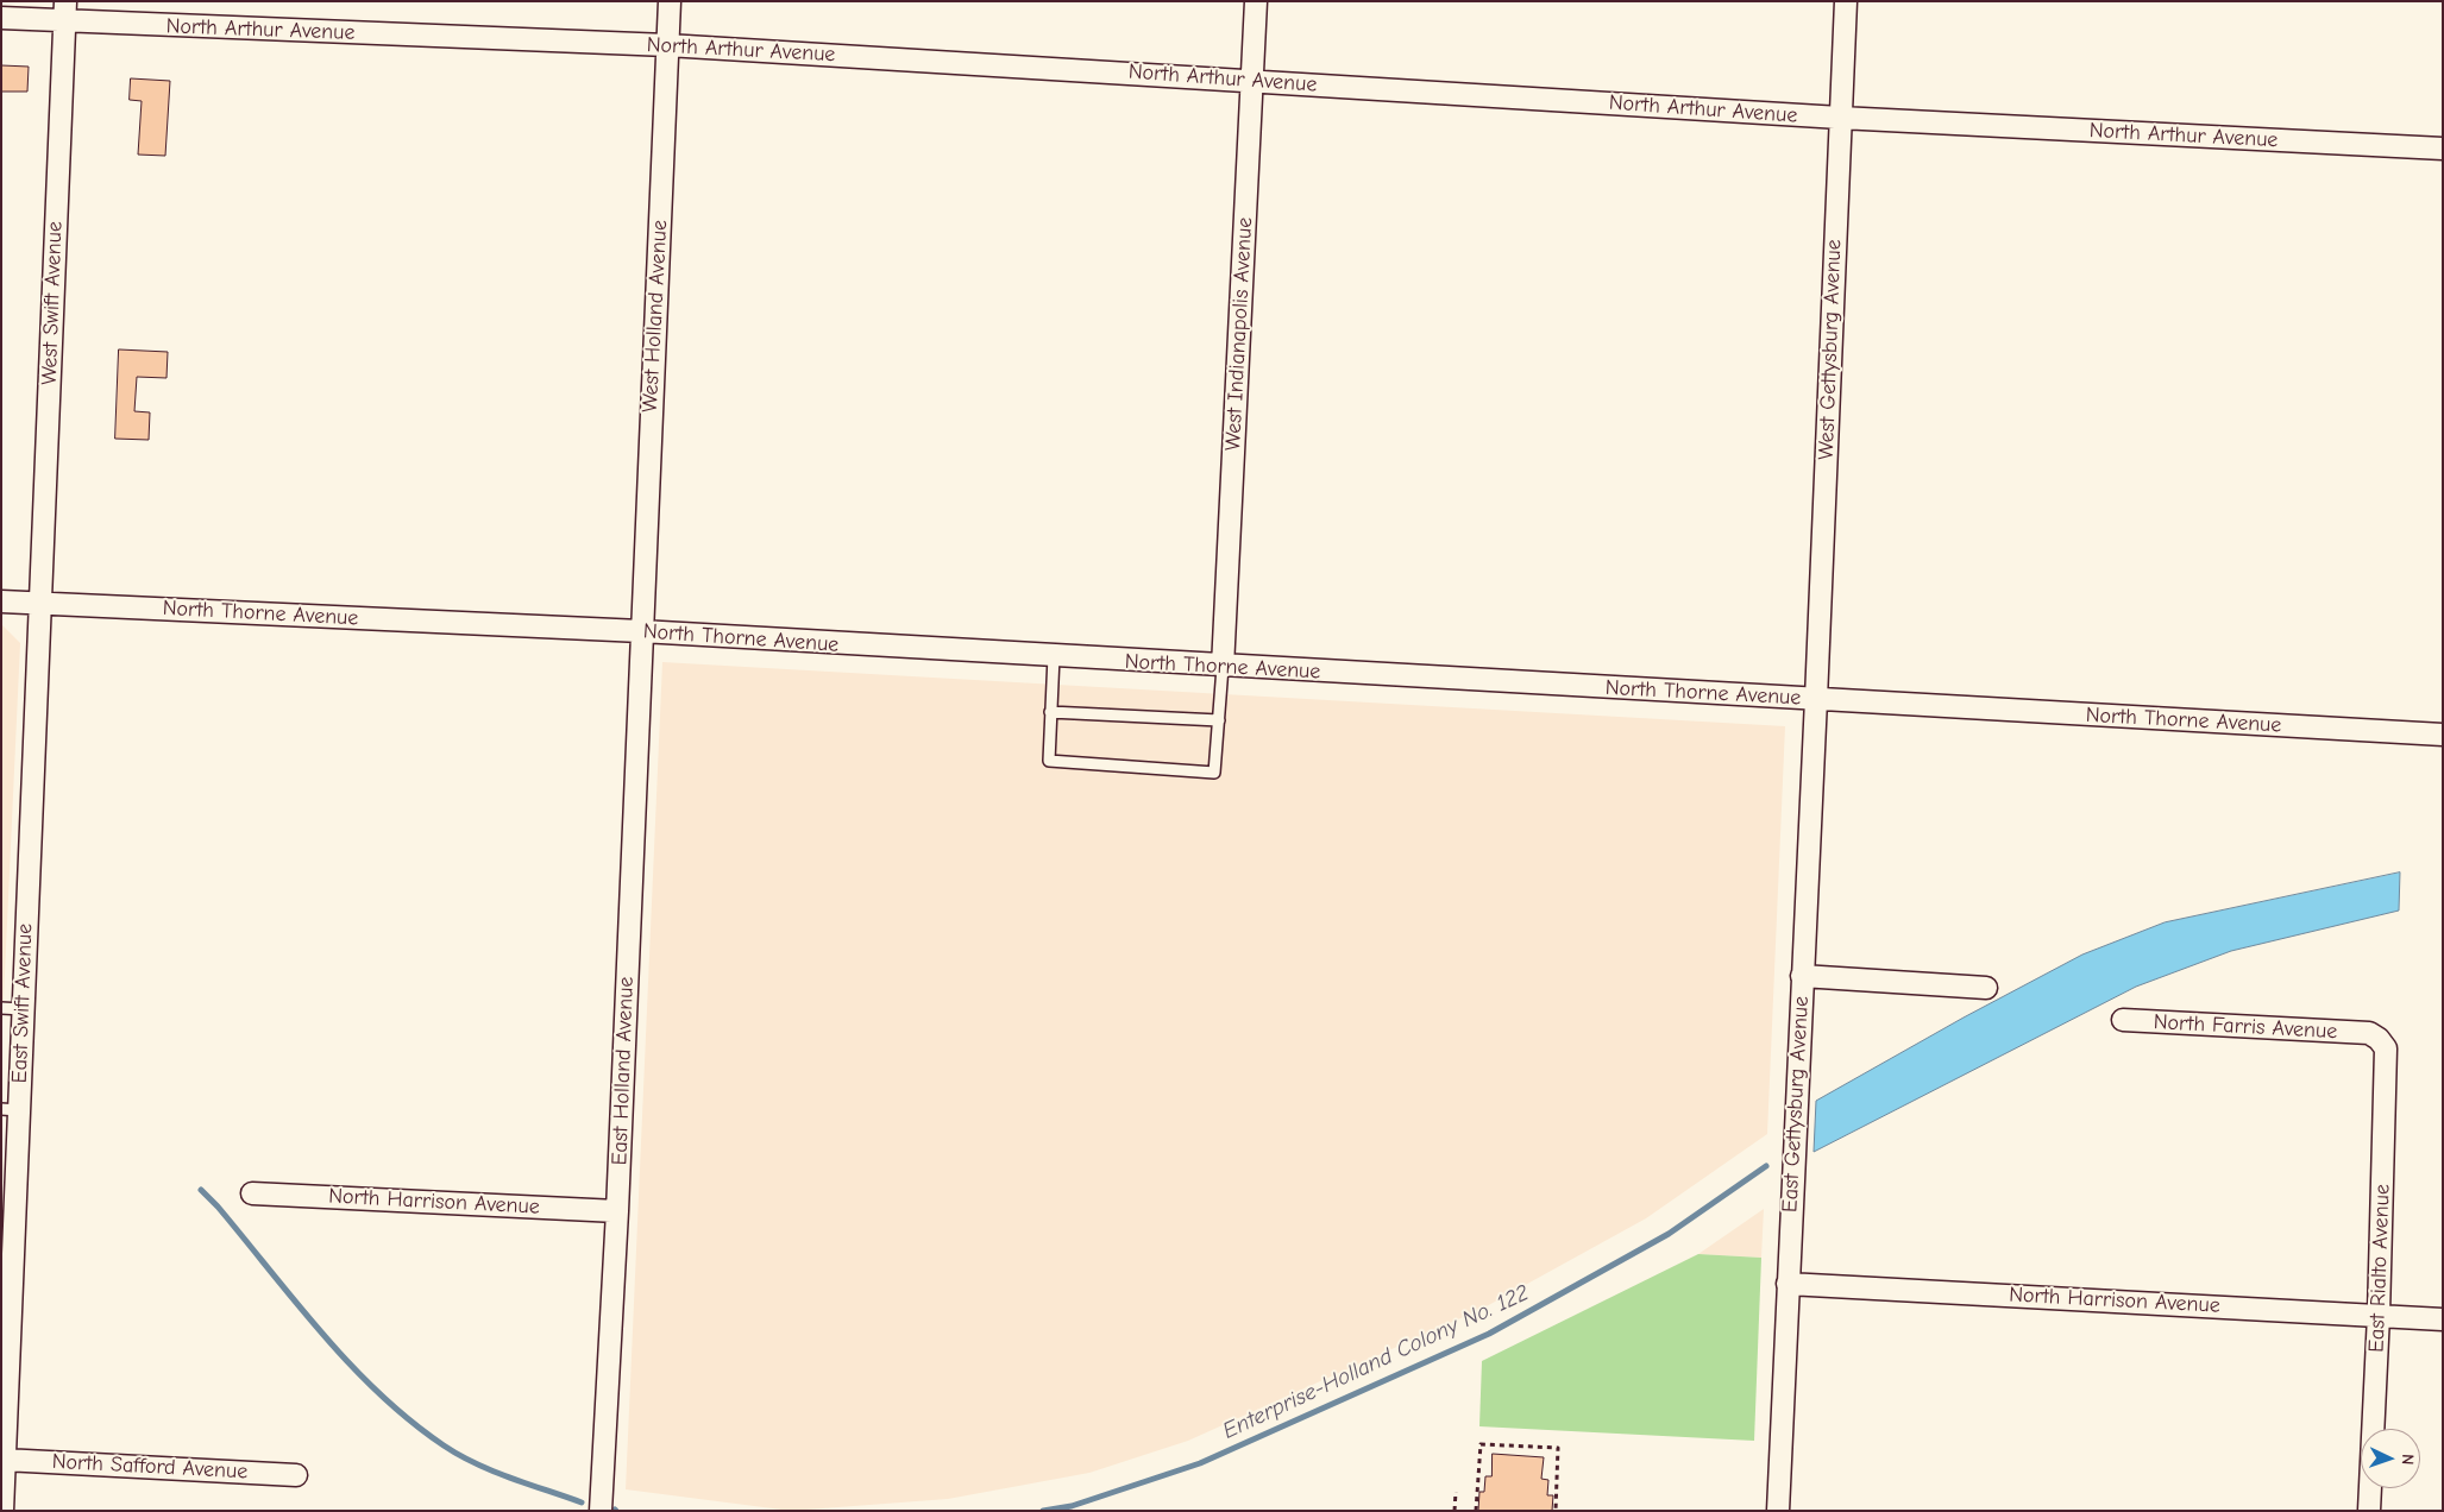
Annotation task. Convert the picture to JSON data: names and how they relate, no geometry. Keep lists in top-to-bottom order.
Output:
{
  "streets": {
    "street": [
      "North Arthur Avenue",
      "West Swift Avenue",
      "West Holland Avenue",
      "West Indianapolis Avenue",
      "West Gettysburg Avenue",
      "North Thorne Avenue",
      "East Swift Avenue",
      "North Farris Avenue",
      "East Holland Avenue",
      "East Gettysburg Avenue",
      "North Harrison Avenue",
      "East Rialto Avenue",
      "North Safford Avenue"
    ]
  },
  "crossings": [
    ["North Arthur Avenue", "West Swift Avenue"],
    ["North Arthur Avenue", "West Holland Avenue"],
    ["North Arthur Avenue", "West Indianapolis Avenue"],
    ["North Arthur Avenue", "West Gettysburg Avenue"],
    ["West Swift Avenue", "North Thorne Avenue"],
    ["West Swift Avenue", "East Swift Avenue"],
    ["West Holland Avenue", "North Thorne Avenue"],
    ["West Holland Avenue", "East Holland Avenue"],
    ["West Indianapolis Avenue", "North Thorne Avenue"],
    ["West Gettysburg Avenue", "North Thorne Avenue"],
    ["West Gettysburg Avenue", "East Gettysburg Avenue"],
    ["North Thorne Avenue", "East Swift Avenue"],
    ["North Thorne Avenue", "East Holland Avenue"],
    ["North Thorne Avenue", "East Gettysburg Avenue"],
    ["East Swift Avenue", "North Safford Avenue"],
    ["North Farris Avenue", "East Rialto Avenue"],
    ["East Holland Avenue", "North Harrison Avenue"],
    ["East Gettysburg Avenue", "North Harrison Avenue"],
    ["North Harrison Avenue", "East Rialto Avenue"]
  ],
  "water": ["Enterprise-Holland Colony No. 122"],
  "north": "right"
}
